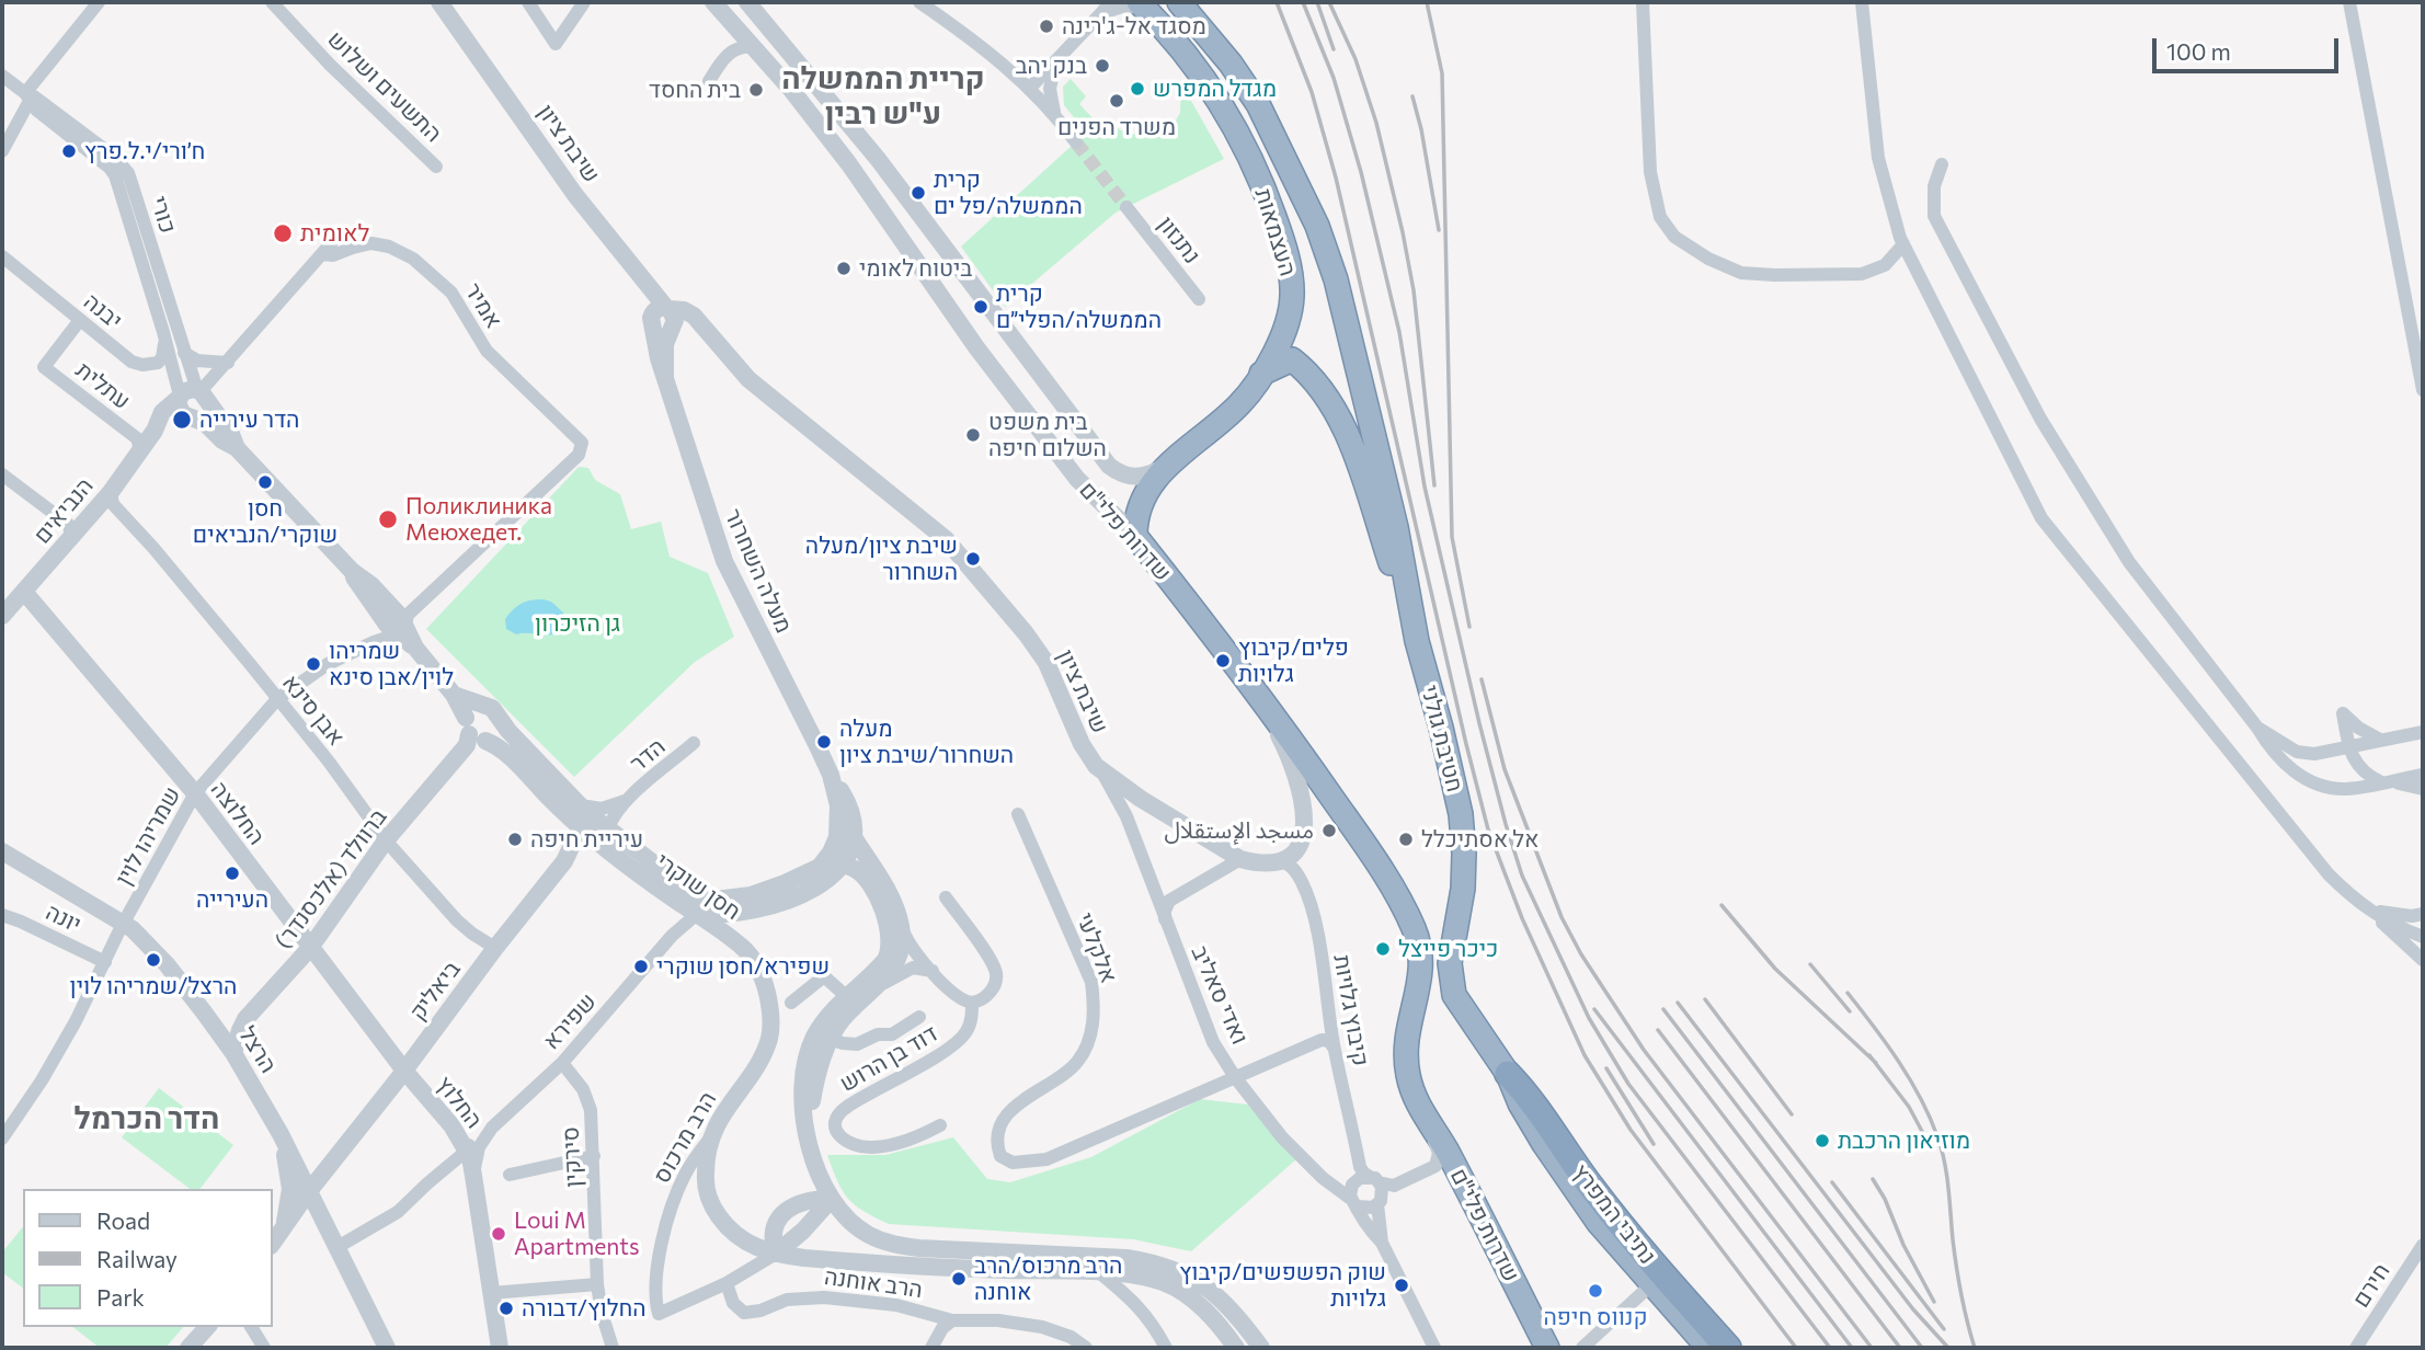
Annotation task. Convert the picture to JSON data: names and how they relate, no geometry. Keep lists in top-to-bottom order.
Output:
{
  "streets": {
    "highway": [
      "העצמאות",
      "שדרות פלי\"ם",
      "חטיבת גולני",
      "נתיבי המפרץ"
    ],
    "street": [
      "התשעים ושלוש",
      "שיבת ציון",
      "כורי",
      "נתנזון",
      "אמיר",
      "יבנה",
      "עתלית",
      "הנביאים",
      "מעלה השחרור",
      "אבן סינא",
      "הדר",
      "החלוצה",
      "שמריהו לוין",
      "ברוולד (אלכסנדר)",
      "חסן שוקרי",
      "יונה",
      "אלקלעי",
      "ביאליק",
      "ואדי סאליב",
      "קיבוץ גלויות",
      "שפירא",
      "הרצל",
      "דוד בן הרוש",
      "החלוץ",
      "הרב מרכוס",
      "סירקין",
      "הרב אוחנה",
      "חירם"
    ]
  },
  "crossings": [
    ["שיבת ציון", "מעלה השחרור"],
    ["שיבת ציון", "ואדי סאליב"],
    ["שיבת ציון", "קיבוץ גלויות"],
    ["כורי", "יבנה"],
    ["כורי", "הנביאים"],
    ["כורי", "חסן שוקרי"],
    ["העצמאות", "שדרות פלי\"ם"],
    ["העצמאות", "חטיבת גולני"],
    ["אמיר", "חסן שוקרי"],
    ["יבנה", "עתלית"],
    ["עתלית", "הנביאים"],
    ["הנביאים", "אבן סינא"],
    ["הנביאים", "החלוצה"],
    ["הנביאים", "חסן שוקרי"],
    ["שדרות פלי\"ם", "ואדי סאליב"],
    ["שדרות פלי\"ם", "קיבוץ גלויות"],
    ["אבן סינא", "שמריהו לוין"],
    ["אבן סינא", "ברוולד (אלכסנדר)"],
    ["אבן סינא", "ביאליק"],
    ["חטיבת גולני", "נתיבי המפרץ"],
    ["הדר", "חסן שוקרי"],
    ["הדר", "ביאליק"],
    ["החלוצה", "שמריהו לוין"],
    ["החלוצה", "ברוולד (אלכסנדר)"],
    ["החלוצה", "ביאליק"],
    ["החלוצה", "החלוץ"],
    ["שמריהו לוין", "יונה"],
    ["שמריהו לוין", "הרצל"],
    ["ברוולד (אלכסנדר)", "חסן שוקרי"],
    ["ברוולד (אלכסנדר)", "הרצל"],
    ["חסן שוקרי", "ביאליק"],
    ["חסן שוקרי", "שפירא"],
    ["חסן שוקרי", "הרב מרכוס"],
    ["ביאליק", "הרצל"],
    ["ביאליק", "החלוץ"],
    ["ואדי סאליב", "קיבוץ גלויות"],
    ["שפירא", "החלוץ"],
    ["שפירא", "סירקין"],
    ["הרב מרכוס", "הרב אוחנה"]
  ],
  "districts": ["קריית הממשלה ע\"ש רבין", "הדר הכרמל"],
  "parks": ["גן הזיכרון"],
  "places": [
    "מסגד אל-ג'רינה",
    "בנק יהב",
    "מגדל המפרש",
    "בית החסד",
    "משרד הפנים",
    "ח׳ורי/י.ל.פרץ",
    "קרית הממשלה/פל ים",
    "לאומית",
    "ביטוח לאומי",
    "קרית הממשלה/הפלי״ם",
    "הדר עירייה",
    "בית משפט השלום חיפה",
    "חסן שוקרי/הנביאים",
    "Поликлиника Меюхедет.",
    "שיבת ציון/מעלה השחרור",
    "פלים/קיבוץ גלויות",
    "שמריהו לוין/אבן סינא",
    "מעלה השחרור/שיבת ציון",
    "مسجد الإستقلال",
    "עיריית חיפה",
    "אל אסתיכלל",
    "העירייה",
    "כיכר פייצל",
    "הרצל/שמריהו לוין",
    "שפירא/חסן שוקרי",
    "מוזיאון הרכבת",
    "Loui M Apartments",
    "הרב מרכוס/הרב אוחנה",
    "שוק הפשפשים/קיבוץ גלויות",
    "קנווס חיפה",
    "החלוץ/דבורה"
  ],
  "legend": ["Road", "Railway", "Park"],
  "scale_bar": "100 m"
}
